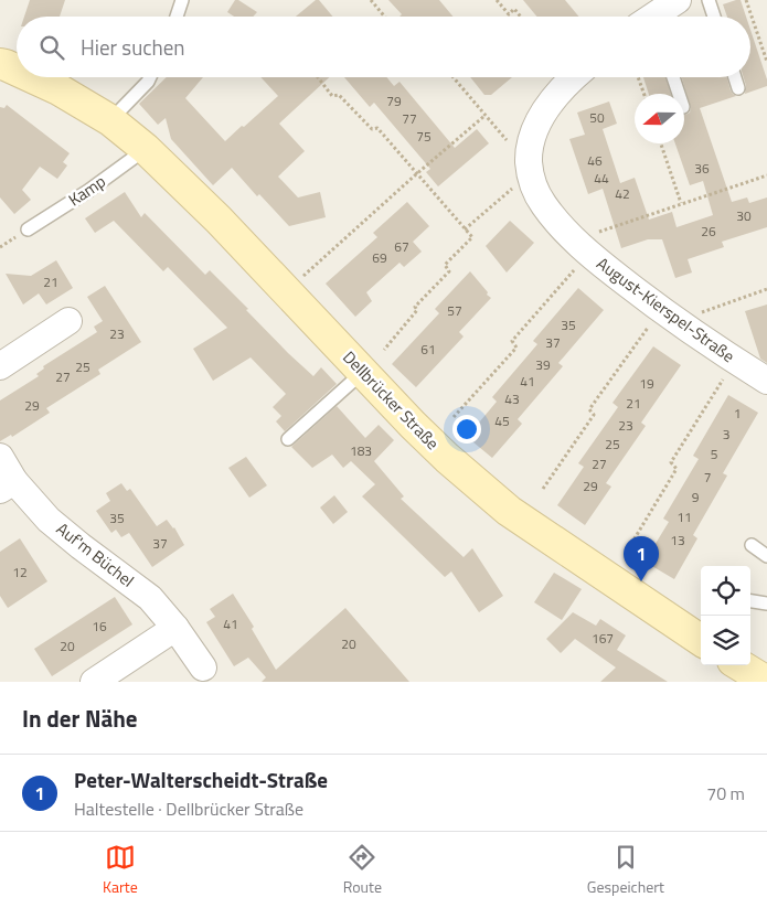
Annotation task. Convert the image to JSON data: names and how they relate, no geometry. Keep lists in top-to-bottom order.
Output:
{
  "streets": {
    "main road": ["Dellbrücker Straße"],
    "street": ["August-Kierspel-Straße", "Auf'm Büchel"],
    "lane": ["Kamp"]
  },
  "crossings": [
    ["Kamp", "Dellbrücker Straße"]
  ],
  "house_numbers": [
    "79",
    "50",
    "77",
    "75",
    "46",
    "36",
    "44",
    "42",
    "30",
    "26",
    "67",
    "69",
    "21",
    "57",
    "35",
    "23",
    "37",
    "61",
    "39",
    "25",
    "27",
    "41",
    "19",
    "43",
    "21",
    "29",
    "1",
    "45",
    "23",
    "3",
    "25",
    "183",
    "5",
    "27",
    "7",
    "29",
    "9",
    "11",
    "35",
    "13",
    "37",
    "12",
    "41",
    "16",
    "167",
    "20",
    "20"
  ],
  "north": "left",
  "page": {
    "search": "Hier suchen",
    "pins": "1",
    "heading": "In der Nähe",
    "list": [
      {
        "mark": "1",
        "name": "Peter-Walterscheidt-Straße",
        "note": "Haltestelle · Dellbrücker Straße",
        "value": "70 m"
      }
    ],
    "nav": ["Karte", "Route", "Gespeichert"]
  }
}
